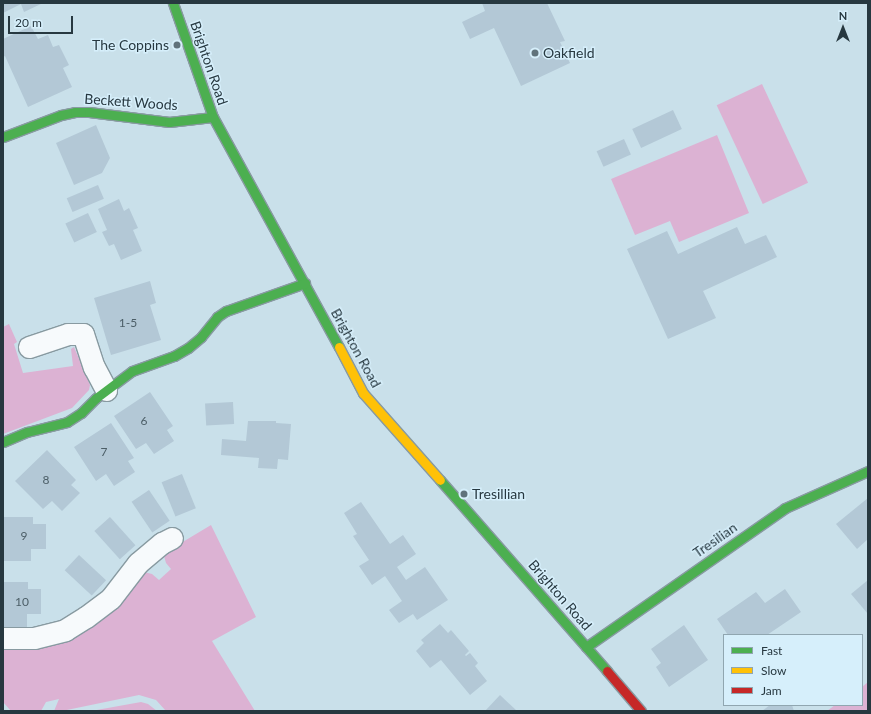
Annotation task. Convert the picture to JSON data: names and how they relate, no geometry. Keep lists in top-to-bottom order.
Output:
{
  "streets": {
    "street": ["Brighton Road", "Beckett Woods", "Tresilian"]
  },
  "crossings": [
    ["Brighton Road", "Beckett Woods"],
    ["Brighton Road", "Tresilian"]
  ],
  "places": ["The Coppins", "Oakfield", "Tresillian"],
  "house_numbers": [
    "1-5",
    "6",
    "7",
    "8",
    "9",
    "10"
  ],
  "legend": ["Fast", "Slow", "Jam"],
  "scale_bar": "20 m",
  "north": "top"
}
